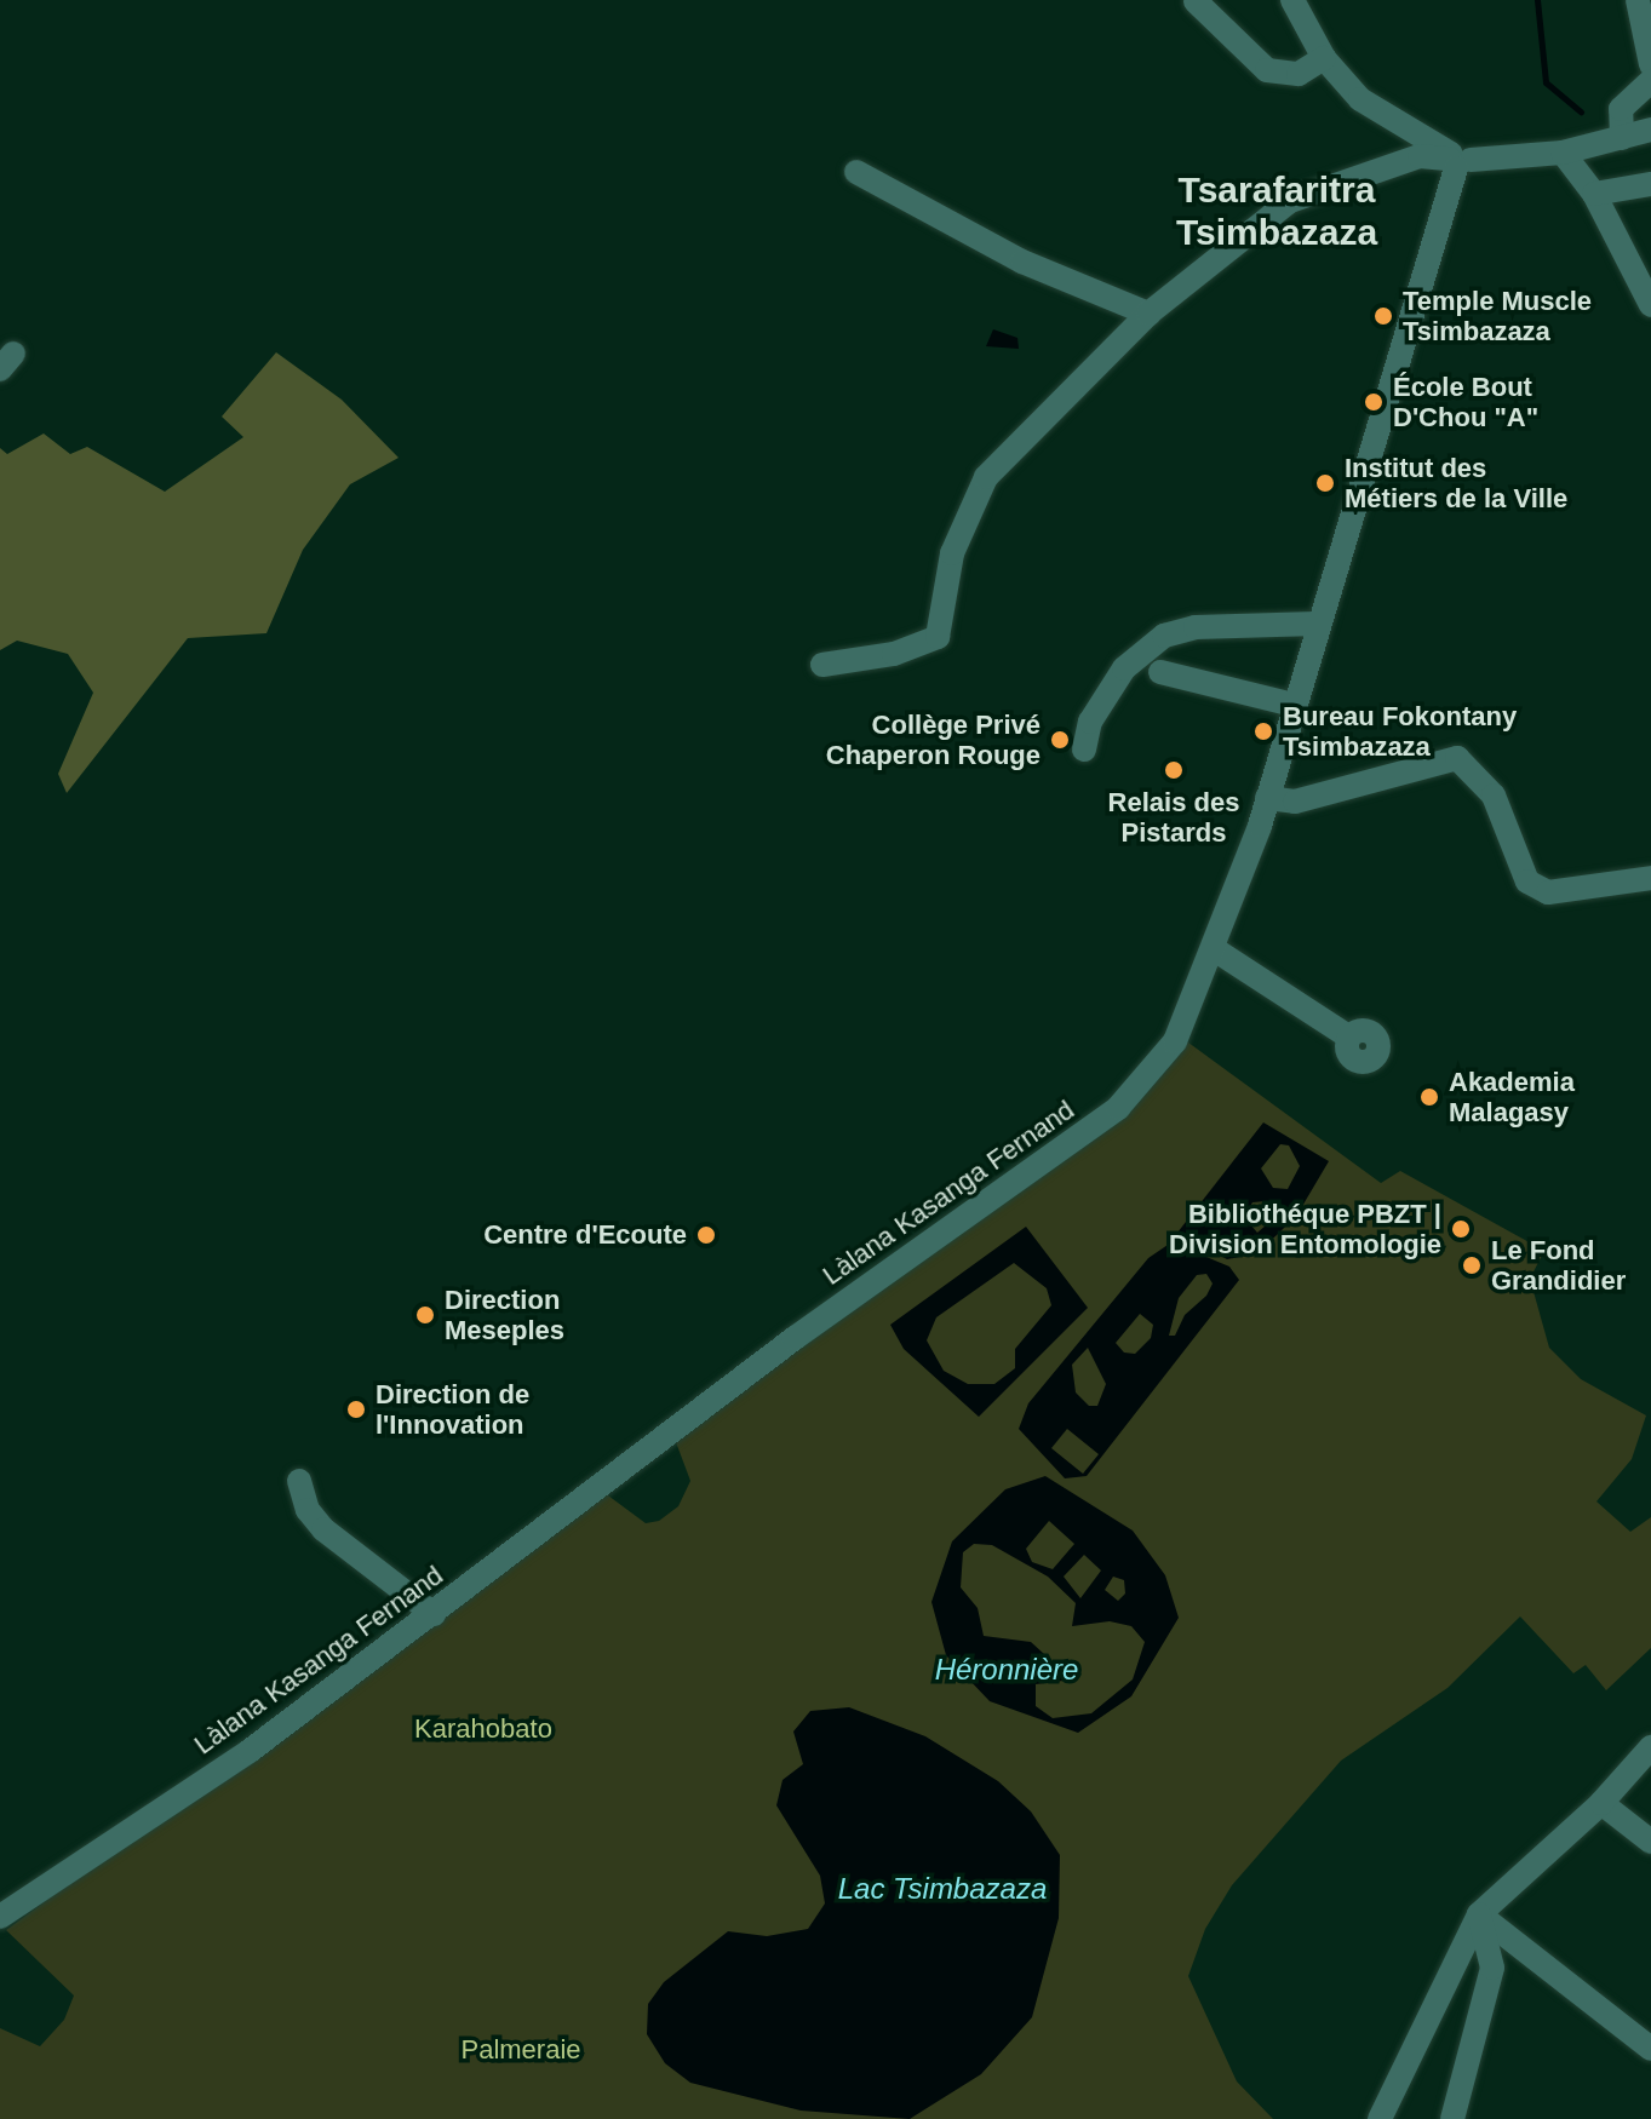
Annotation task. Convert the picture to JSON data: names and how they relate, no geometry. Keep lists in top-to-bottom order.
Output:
{
  "streets": {
    "street": ["Làlana Kasanga Fernand"]
  },
  "districts": ["Tsarafaritra Tsimbazaza"],
  "water": ["Héronnière", "Lac Tsimbazaza"],
  "parks": ["Karahobato", "Palmeraie"],
  "places": [
    "Temple Muscle Tsimbazaza",
    "École Bout D'Chou \"A\"",
    "Institut des Métiers de la Ville",
    "Bureau Fokontany Tsimbazaza",
    "Collège Privé Chaperon Rouge",
    "Relais des Pistards",
    "Akademia Malagasy",
    "Bibliothéque PBZT | Division Entomologie",
    "Centre d'Ecoute",
    "Le Fond Grandidier",
    "Direction Meseples",
    "Direction de l'Innovation"
  ]
}
